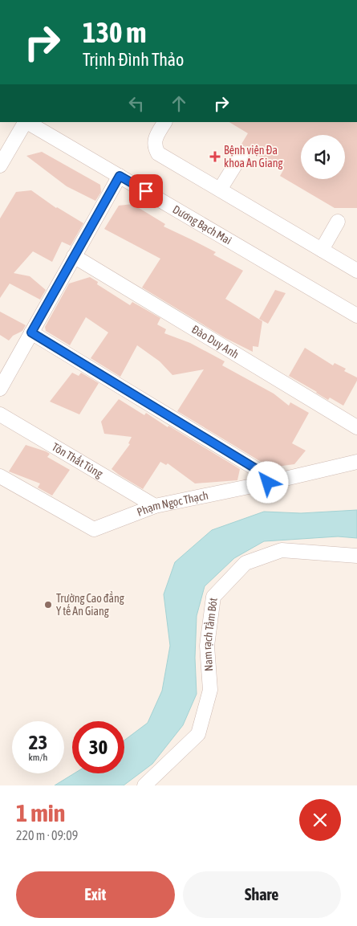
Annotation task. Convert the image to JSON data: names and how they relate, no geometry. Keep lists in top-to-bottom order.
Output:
{
  "streets": {
    "street": [
      "Dương Bạch Mai",
      "Đào Duy Anh",
      "Tôn Thất Tùng",
      "Phạm Ngọc Thạch",
      "Nam rạch Tầm Bót"
    ]
  },
  "crossings": [
    ["Tôn Thất Tùng", "Phạm Ngọc Thạch"]
  ],
  "places": {
    "health": ["Bệnh viện Đa khoa An Giang"],
    "other": ["Trường Cao đẳng Y tế An Giang"]
  },
  "page": {
    "turn": ["130 m", "Trịnh Đình Thảo"],
    "speed": "23 km/h",
    "limit": "30",
    "heading": ["1 min", "220 m · 09:09"],
    "buttons": ["Exit", "Share"]
  }
}
